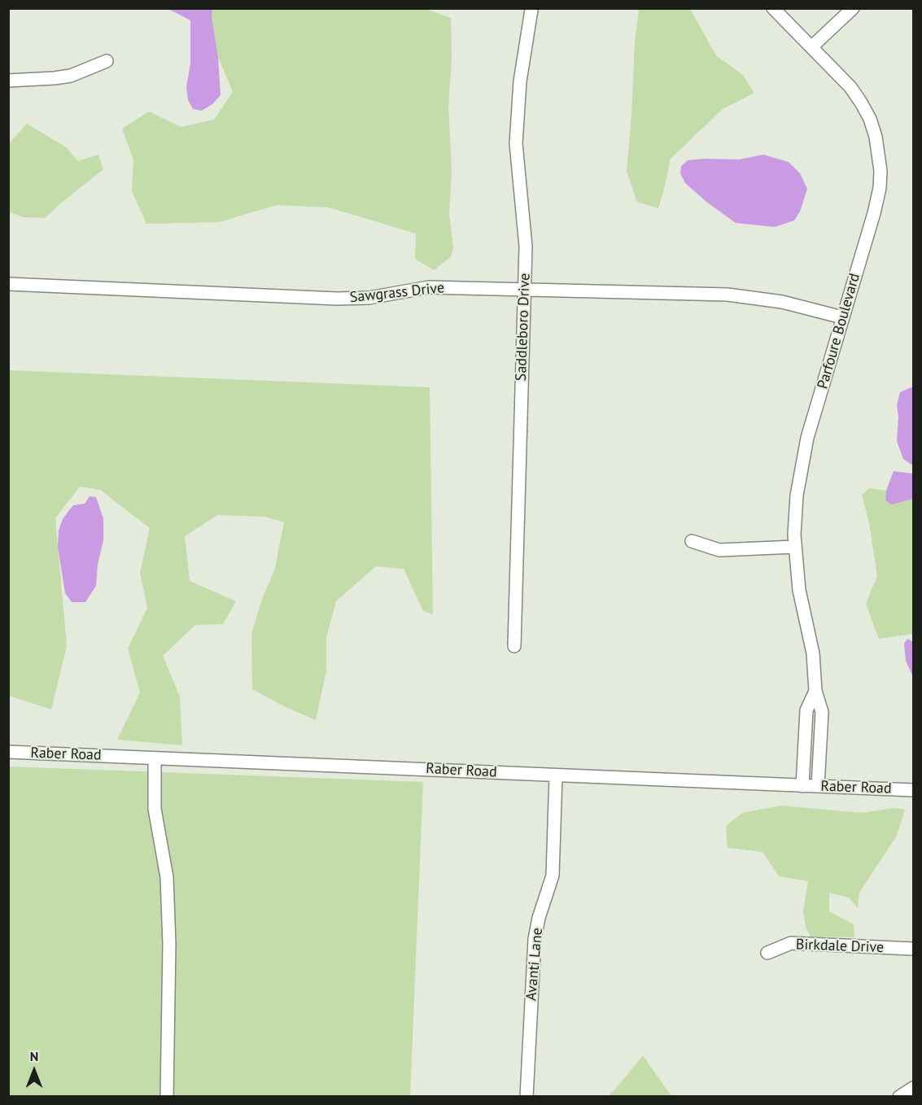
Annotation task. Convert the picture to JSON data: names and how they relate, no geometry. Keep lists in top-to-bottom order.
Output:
{
  "streets": {
    "street": [
      "Sawgrass Drive",
      "Saddleboro Drive",
      "Parfoure Boulevard",
      "Raber Road",
      "Birkdale Drive",
      "Avanti Lane"
    ]
  },
  "crossings": [
    ["Sawgrass Drive", "Saddleboro Drive"],
    ["Sawgrass Drive", "Parfoure Boulevard"],
    ["Parfoure Boulevard", "Raber Road"],
    ["Raber Road", "Avanti Lane"]
  ],
  "north": "top"
}
